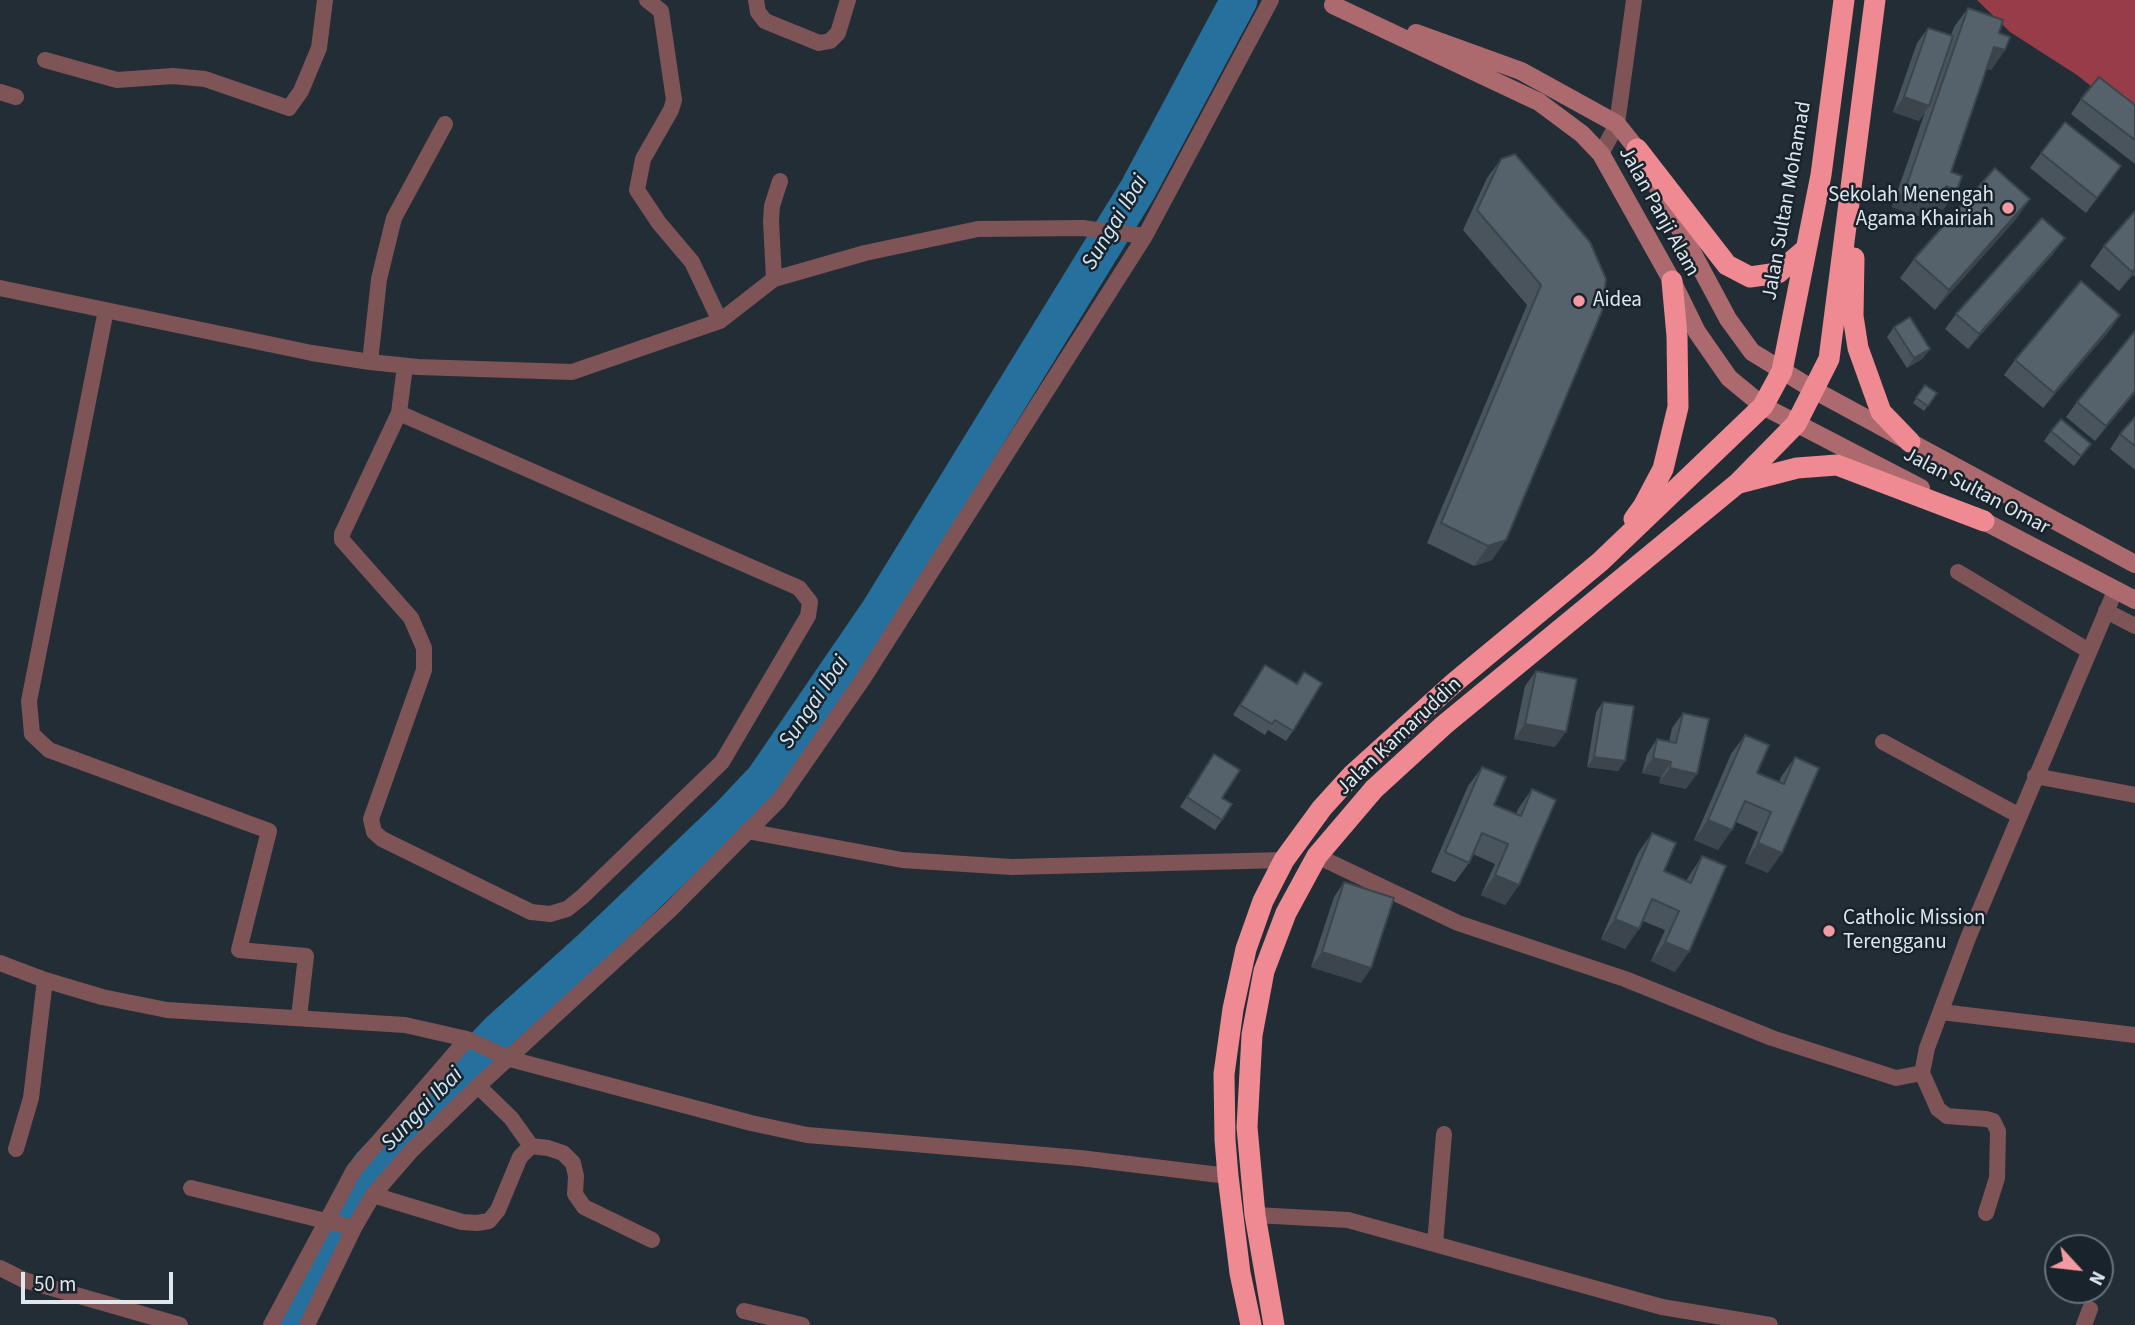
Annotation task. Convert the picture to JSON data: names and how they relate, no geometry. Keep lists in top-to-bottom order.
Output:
{
  "streets": {
    "highway": ["Jalan Sultan Mohamad", "Jalan Kamaruddin"],
    "main road": ["Jalan Panji Alam", "Jalan Sultan Omar"]
  },
  "crossings": [
    ["Jalan Sultan Mohamad", "Jalan Panji Alam"],
    ["Jalan Sultan Mohamad", "Jalan Kamaruddin"],
    ["Jalan Panji Alam", "Jalan Sultan Omar"],
    ["Jalan Panji Alam", "Jalan Kamaruddin"],
    ["Jalan Sultan Omar", "Jalan Kamaruddin"]
  ],
  "water": ["Sungai Ibai"],
  "places": ["Sekolah Menengah Agama Khairiah", "Aidea", "Catholic Mission Terengganu"],
  "scale_bar": "50 m",
  "north": "bottom right"
}
